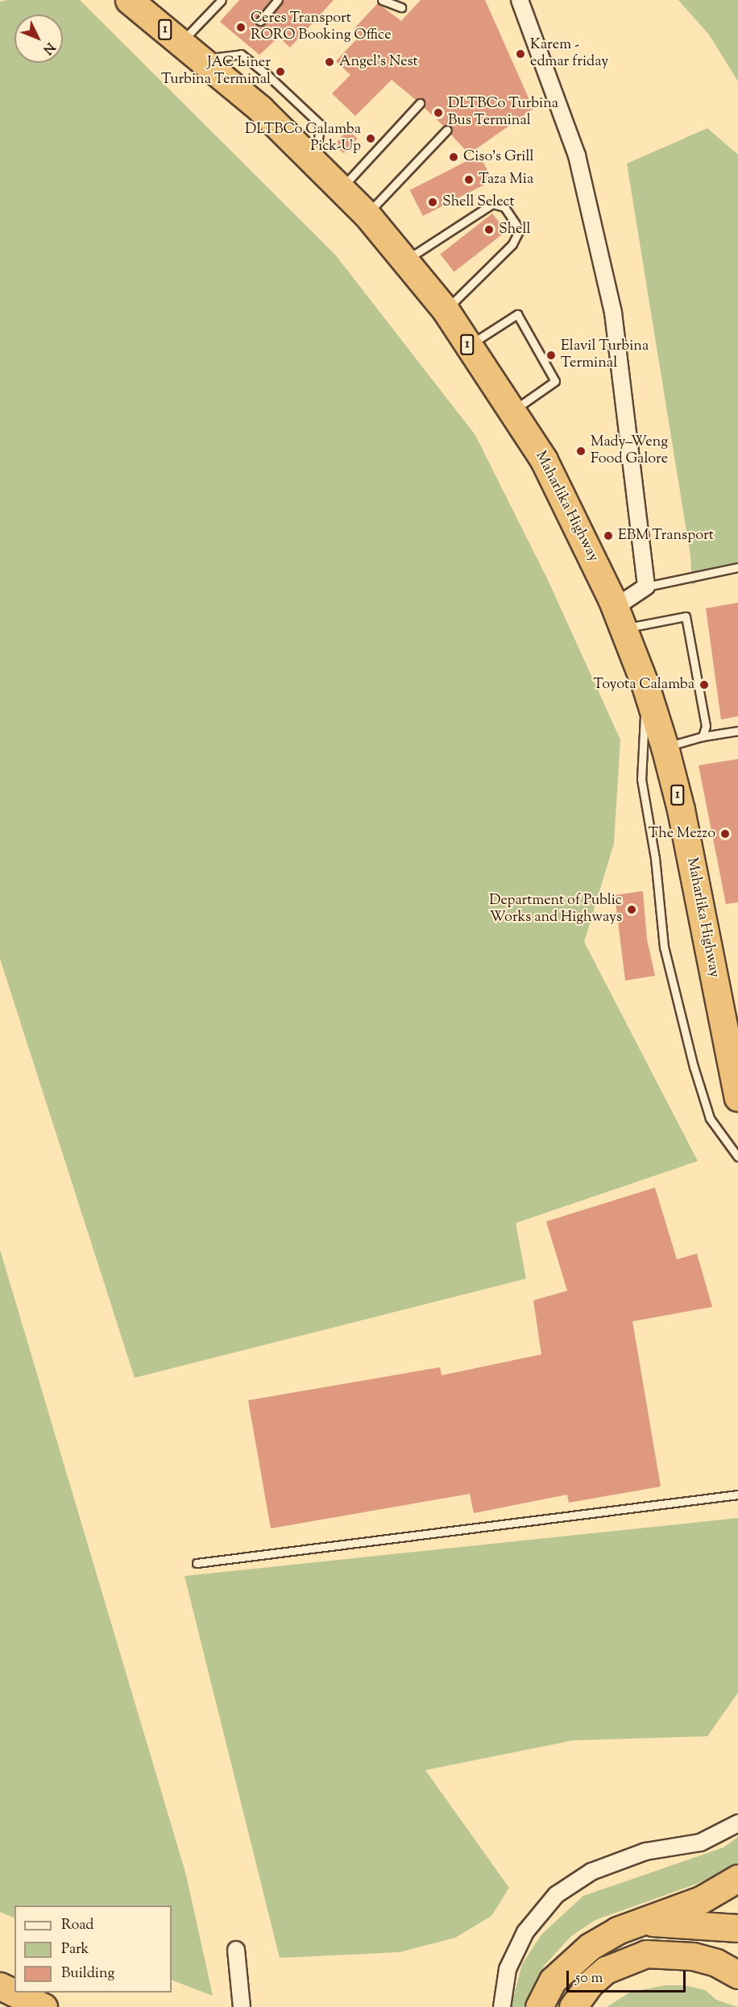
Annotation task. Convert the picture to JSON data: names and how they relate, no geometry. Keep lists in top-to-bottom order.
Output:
{
  "streets": {
    "highway": ["1", "Maharlika Highway"]
  },
  "places": [
    "Ceres Transport RORO Booking Office",
    "Karem - edmar friday",
    "Angel's Nest",
    "JAC Liner Turbina Terminal",
    "DLTBCo Turbina Bus Terminal",
    "DLTBCo Calamba Pick-Up",
    "Ciso's Grill",
    "Taza Mia",
    "Shell Select",
    "Shell",
    "Elavil Turbina Terminal",
    "Mady–Weng Food Galore",
    "EBM Transport",
    "Toyota Calamba",
    "The Mezzo",
    "Department of Public Works and Highways"
  ],
  "legend": ["Road", "Park", "Building"],
  "scale_bar": "50 m",
  "north": "bottom right"
}
